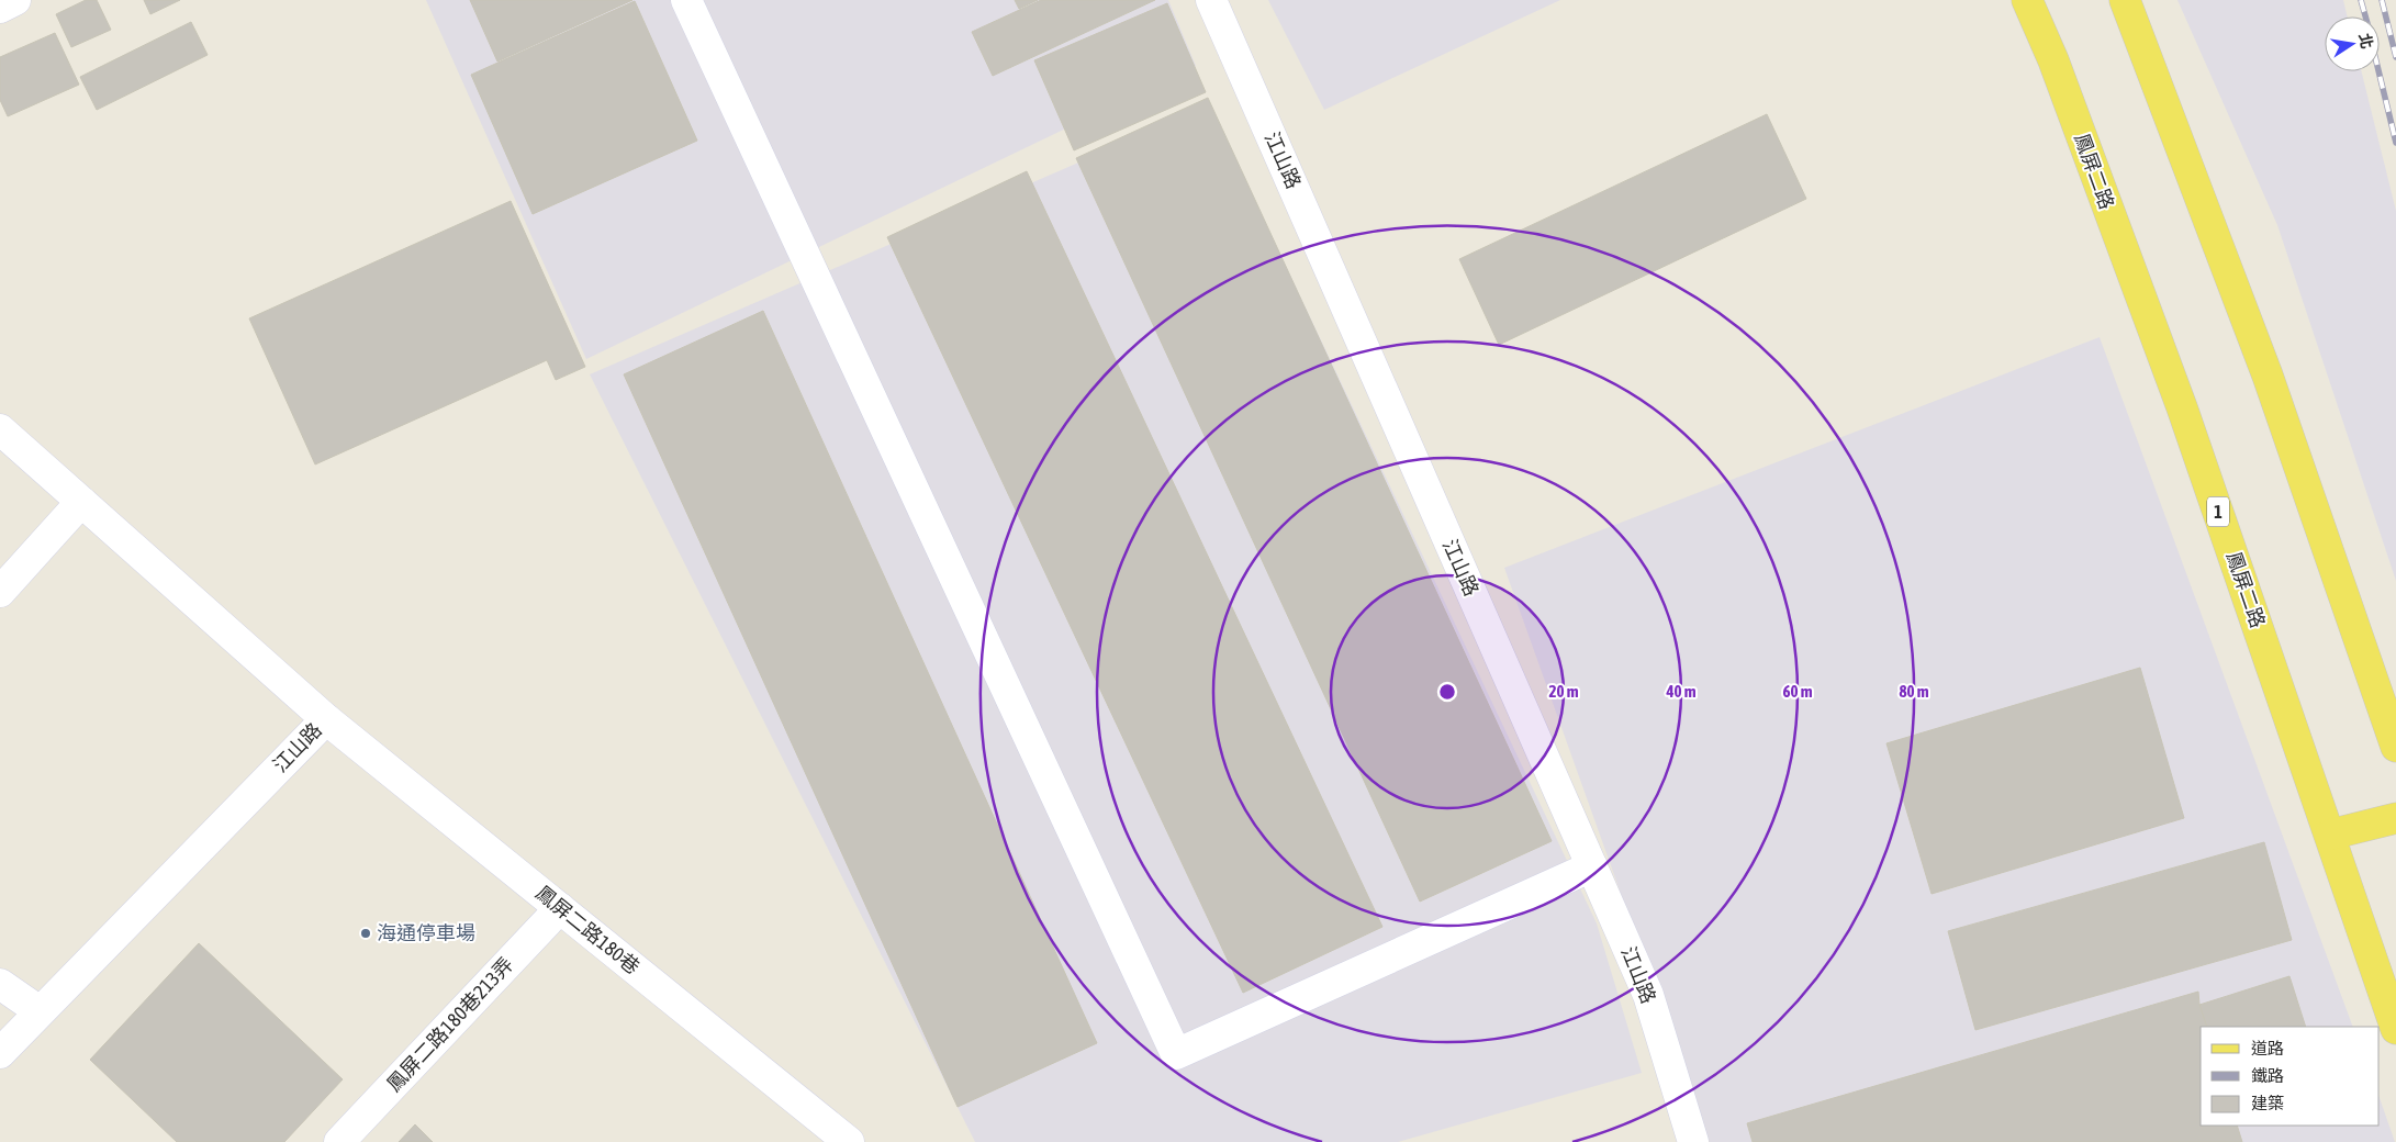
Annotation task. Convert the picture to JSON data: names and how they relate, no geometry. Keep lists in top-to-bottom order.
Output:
{
  "streets": {
    "main road": ["鳳屏二路", "1"],
    "street": ["江山路", "鳳屏二路180巷", "鳳屏二路180巷213弄"]
  },
  "crossings": [
    ["江山路", "鳳屏二路180巷"],
    ["鳳屏二路180巷", "鳳屏二路180巷213弄"]
  ],
  "places": ["海通停車場"],
  "legend": ["道路", "鐵路", "建築"],
  "north": "right",
  "rings": [
    "20 m",
    "40 m",
    "60 m",
    "80 m"
  ]
}
